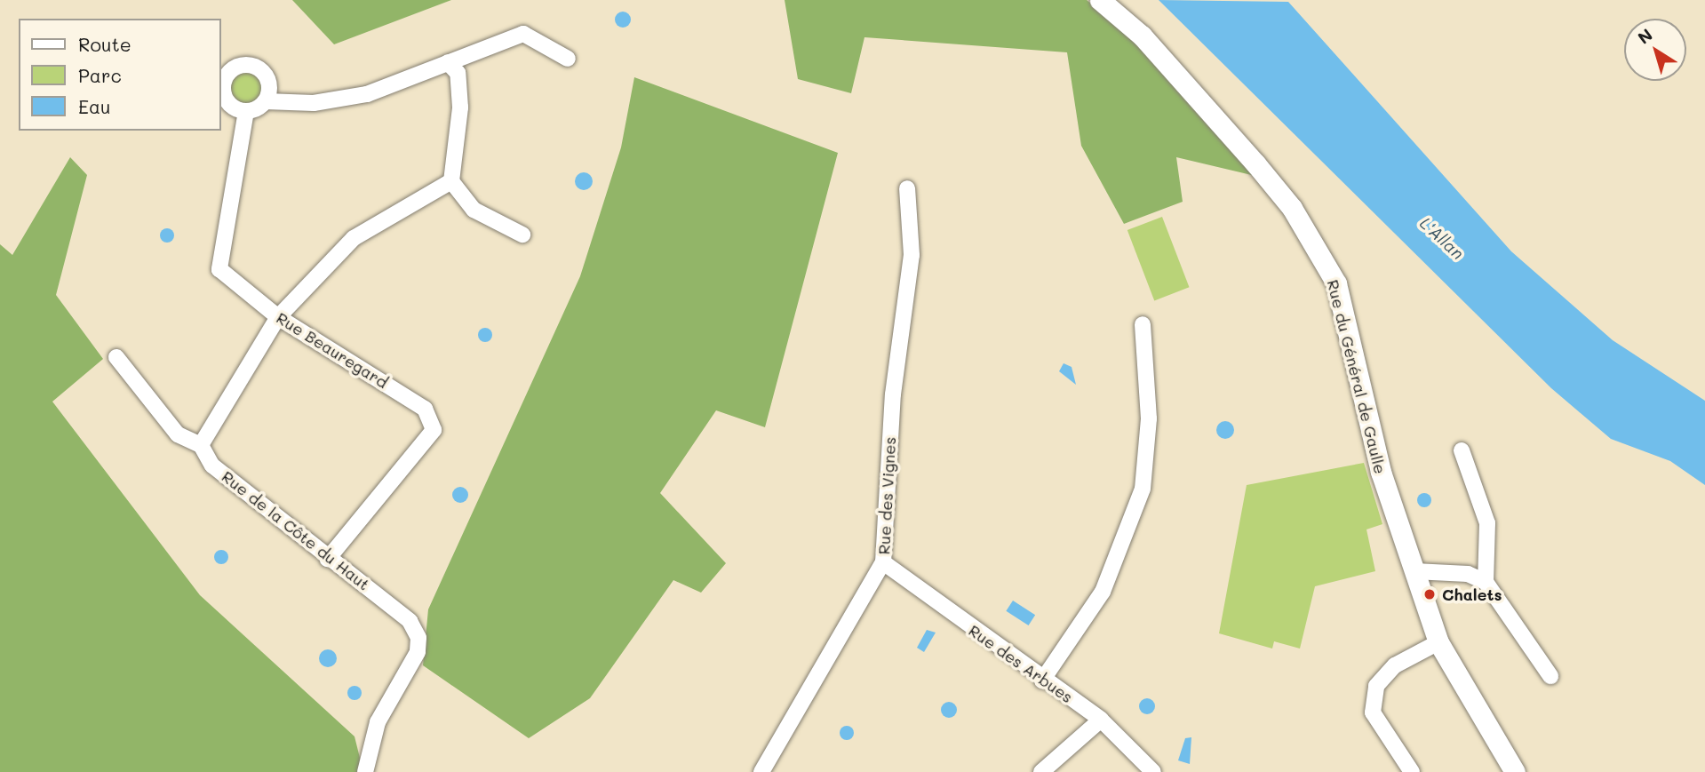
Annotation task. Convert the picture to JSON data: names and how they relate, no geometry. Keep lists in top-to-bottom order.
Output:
{
  "streets": {
    "main road": ["Rue du Général de Gaulle"],
    "street": [
      "Rue Beauregard",
      "Rue des Vignes",
      "Rue de la Côte du Haut",
      "Rue des Arbues"
    ]
  },
  "crossings": [
    ["Rue Beauregard", "Rue de la Côte du Haut"],
    ["Rue des Vignes", "Rue des Arbues"]
  ],
  "water": ["L'Allan"],
  "places": ["Chalets"],
  "legend": ["Route", "Parc", "Eau"],
  "north": "top left"
}
